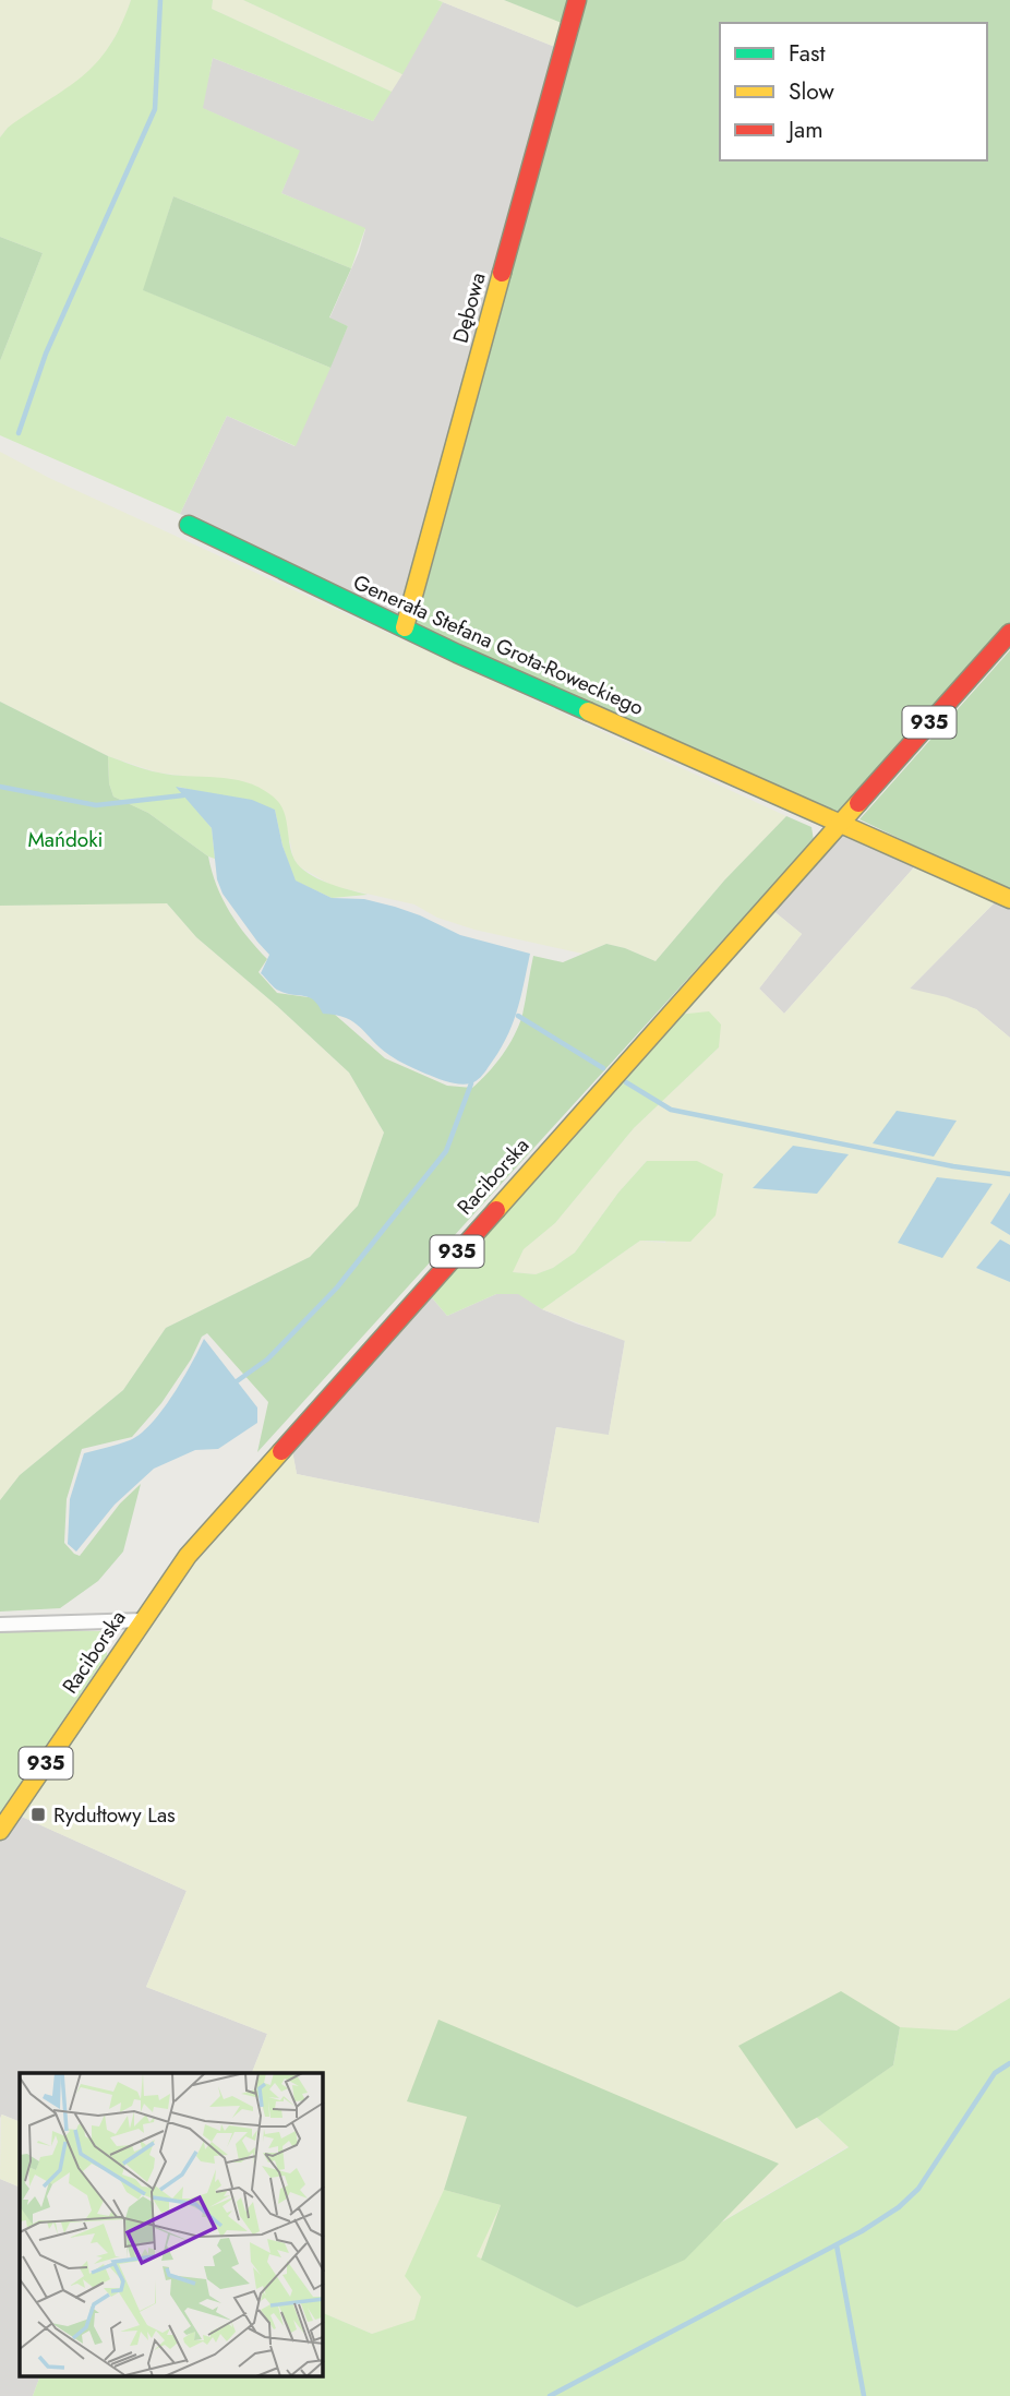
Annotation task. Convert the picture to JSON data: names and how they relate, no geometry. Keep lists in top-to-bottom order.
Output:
{
  "streets": {
    "main road": [
      "Dębowa",
      "Generała Stefana Grota-Roweckiego",
      "935",
      "Raciborska"
    ]
  },
  "crossings": [
    ["Dębowa", "Generała Stefana Grota-Roweckiego"],
    ["Generała Stefana Grota-Roweckiego", "935"],
    ["Generała Stefana Grota-Roweckiego", "Raciborska"],
    ["935", "Raciborska"]
  ],
  "parks": ["Mańdoki"],
  "places": {
    "transit": ["Rydułtowy Las"]
  },
  "legend": ["Fast", "Slow", "Jam"]
}
